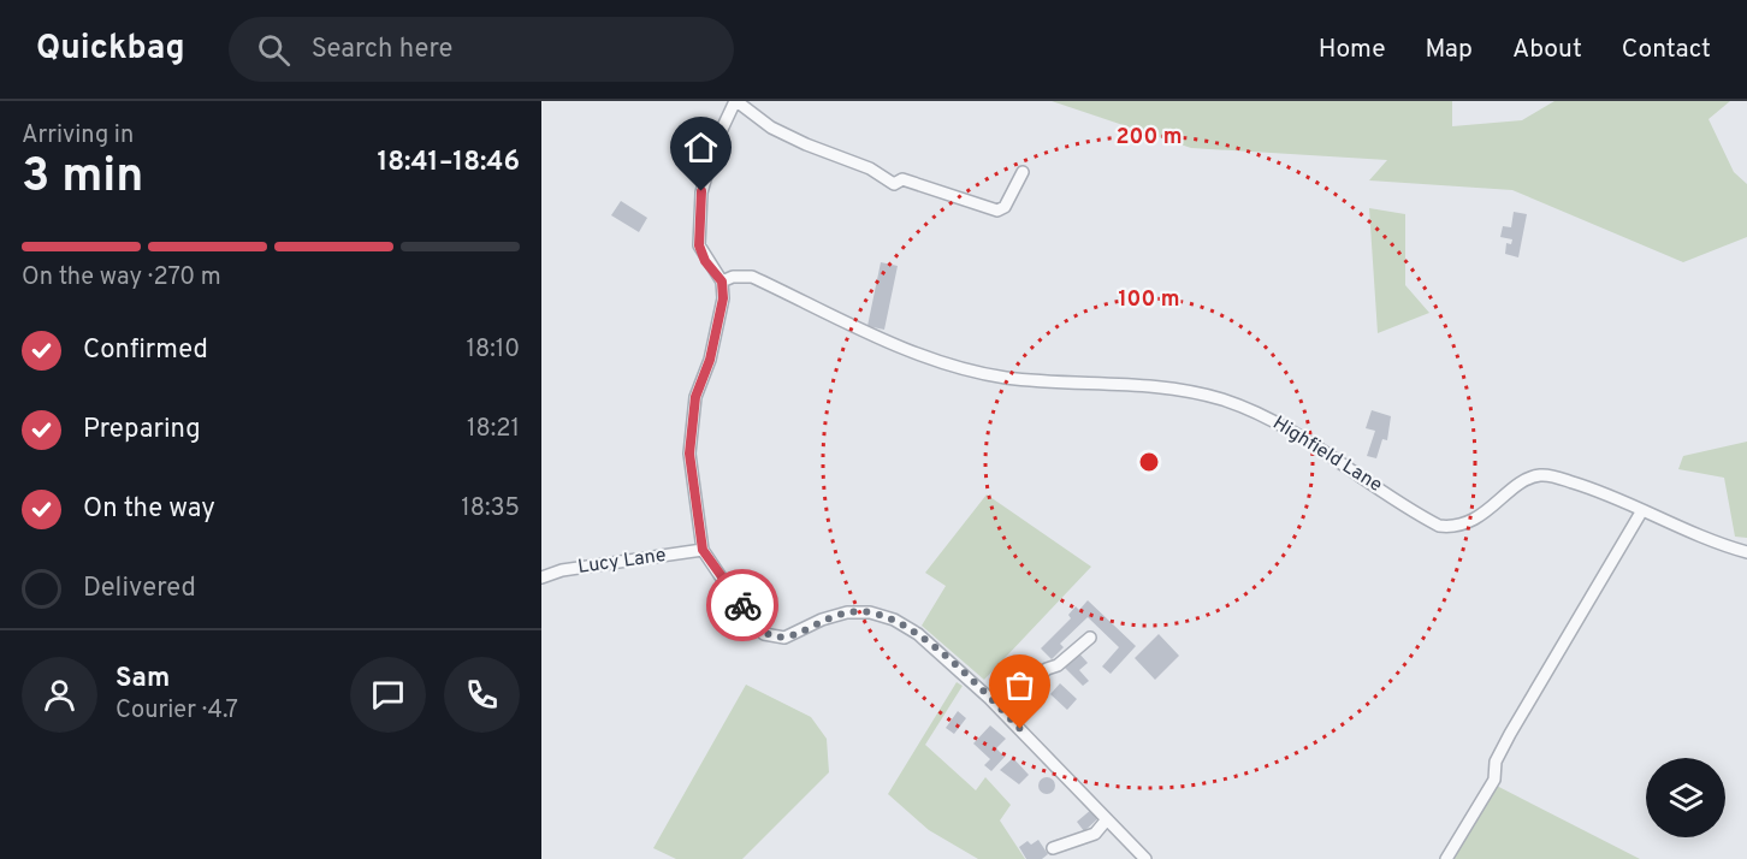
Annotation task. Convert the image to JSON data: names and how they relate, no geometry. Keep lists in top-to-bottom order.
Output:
{
  "streets": {
    "street": ["Highfield Lane", "Lucy Lane"]
  },
  "page": {
    "header": "Quickbag",
    "search": "Search here",
    "nav": [
      "Home",
      "Map",
      "About",
      "Contact"
    ],
    "heading": ["3 min", "Arriving in", "18:41–18:46"],
    "panel": ["Sam", "Courier · 4.7"],
    "bar": "On the way · 270 m",
    "list": [
      ["Confirmed", "18:10"],
      ["Preparing", "18:21"],
      ["On the way", "18:35"],
      "Delivered"
    ]
  },
  "rings": ["200 m", "100 m"]
}
